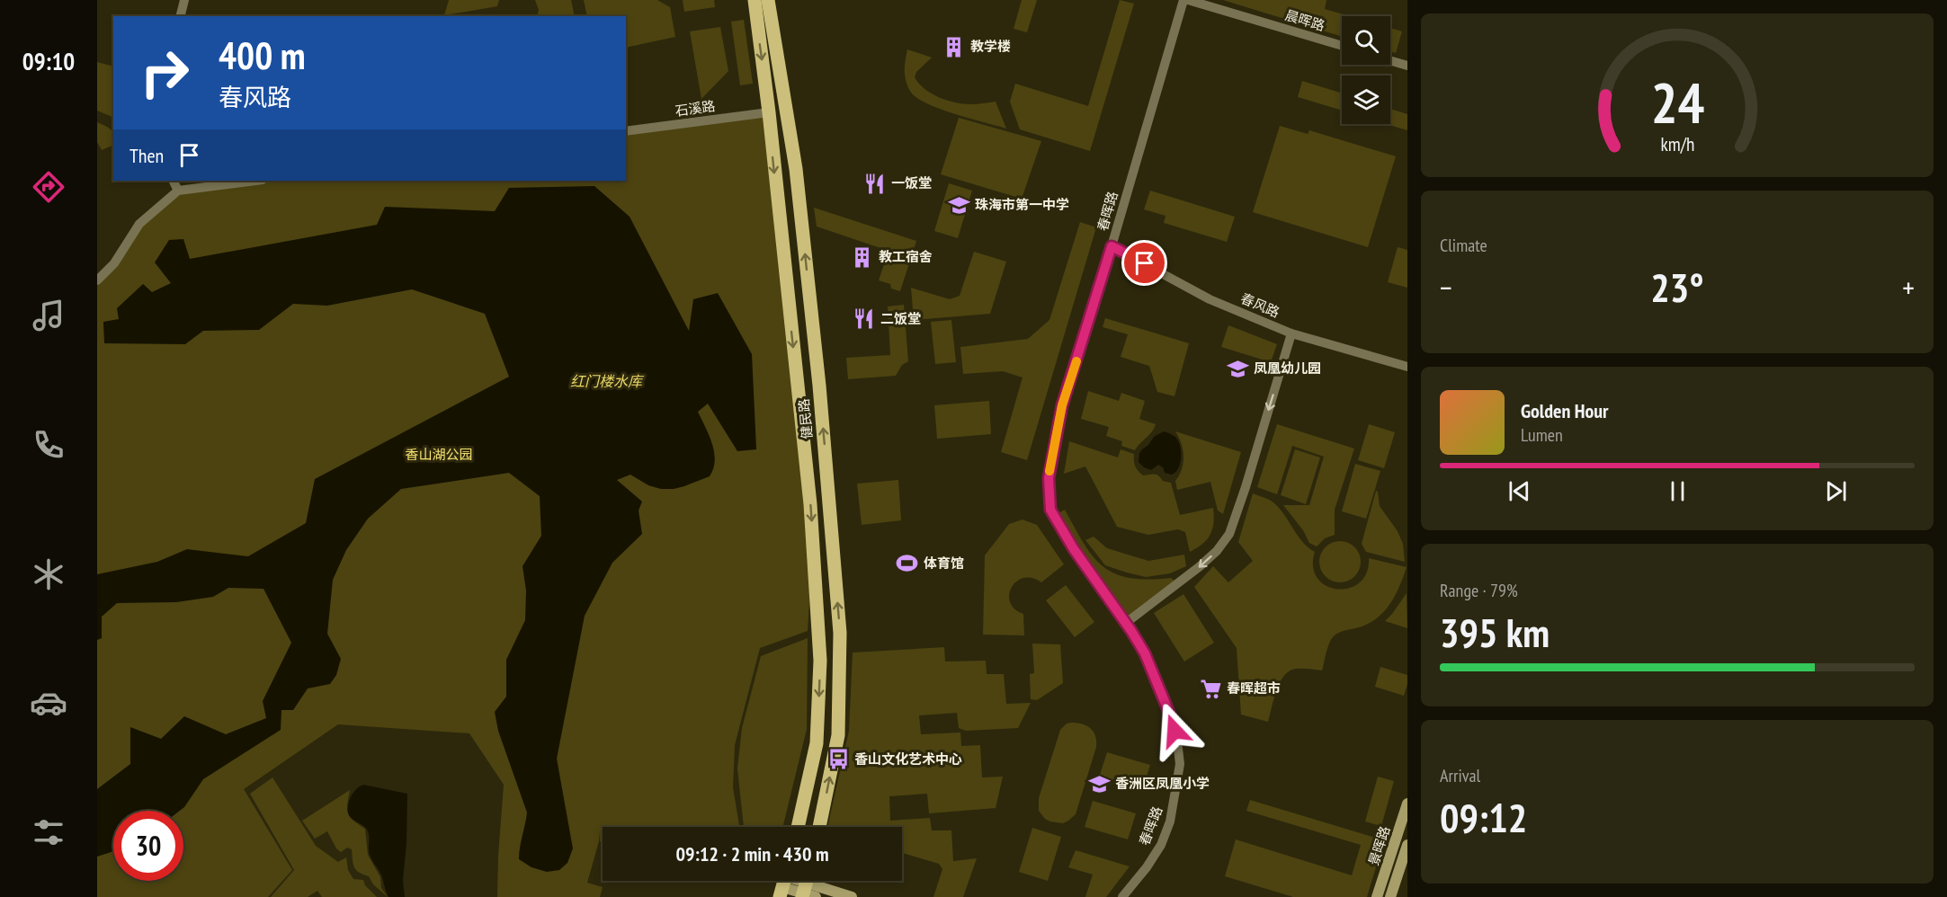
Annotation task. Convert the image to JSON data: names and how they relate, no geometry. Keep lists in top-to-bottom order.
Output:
{
  "streets": {
    "main road": ["健民路", "景晖路"],
    "street": [
      "晨晖路",
      "石溪路",
      "春晖路",
      "春风路"
    ]
  },
  "crossings": [
    ["石溪路", "健民路"],
    ["春晖路", "春风路"]
  ],
  "water": ["红门楼水库"],
  "parks": ["香山湖公园"],
  "places": {
    "building": ["教学楼", "教工宿舍"],
    "restaurant": ["一饭堂", "二饭堂"],
    "school or university": ["珠海市第一中学", "凤凰幼儿园", "香洲区凤凰小学"],
    "sports": ["体育馆"],
    "supermarket": ["春晖超市"],
    "bus stop": ["香山文化艺术中心"]
  },
  "page": {
    "tabs": "09:10",
    "turn": ["400 m", "春风路"],
    "then": "Then",
    "tile": [
      "Climate",
      ["Range · 79%", "395 km"],
      ["Arrival", "09:12"]
    ],
    "heat": ["−", "23°", "+"],
    "song": ["Golden Hour", "Lumen"],
    "limit": "30",
    "trip": "09:12 · 2 min · 430 m",
    "gauge": ["24", "km/h"]
  }
}
